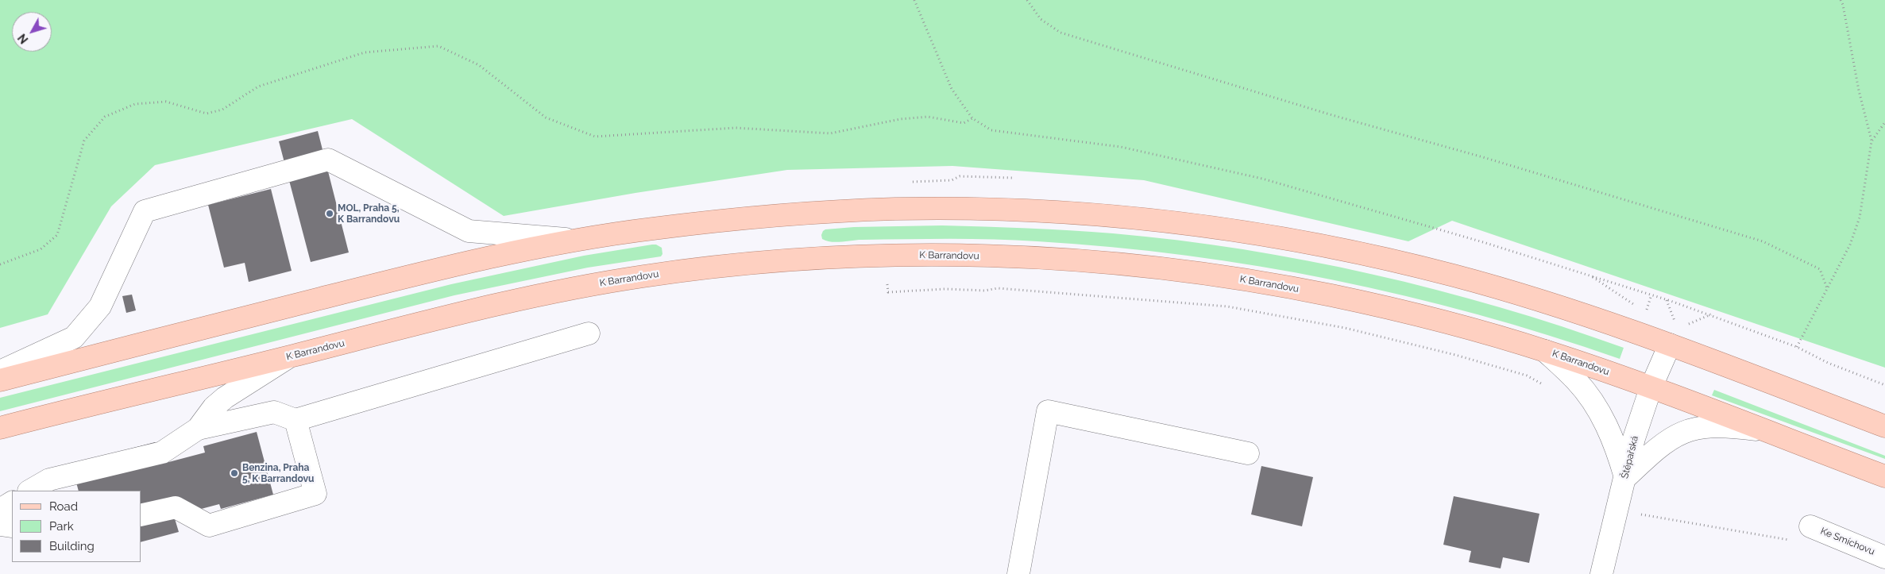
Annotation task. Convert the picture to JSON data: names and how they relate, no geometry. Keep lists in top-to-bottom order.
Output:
{
  "streets": {
    "main road": ["K Barrandovu"],
    "street": ["Štěpařská", "Ke Smíchovu"]
  },
  "crossings": [
    ["K Barrandovu", "Štěpařská"]
  ],
  "places": ["MOL, Praha 5, K Barrandovu", "Benzina, Praha 5, K Barrandovu"],
  "legend": ["Road", "Park", "Building"],
  "north": "bottom left"
}
